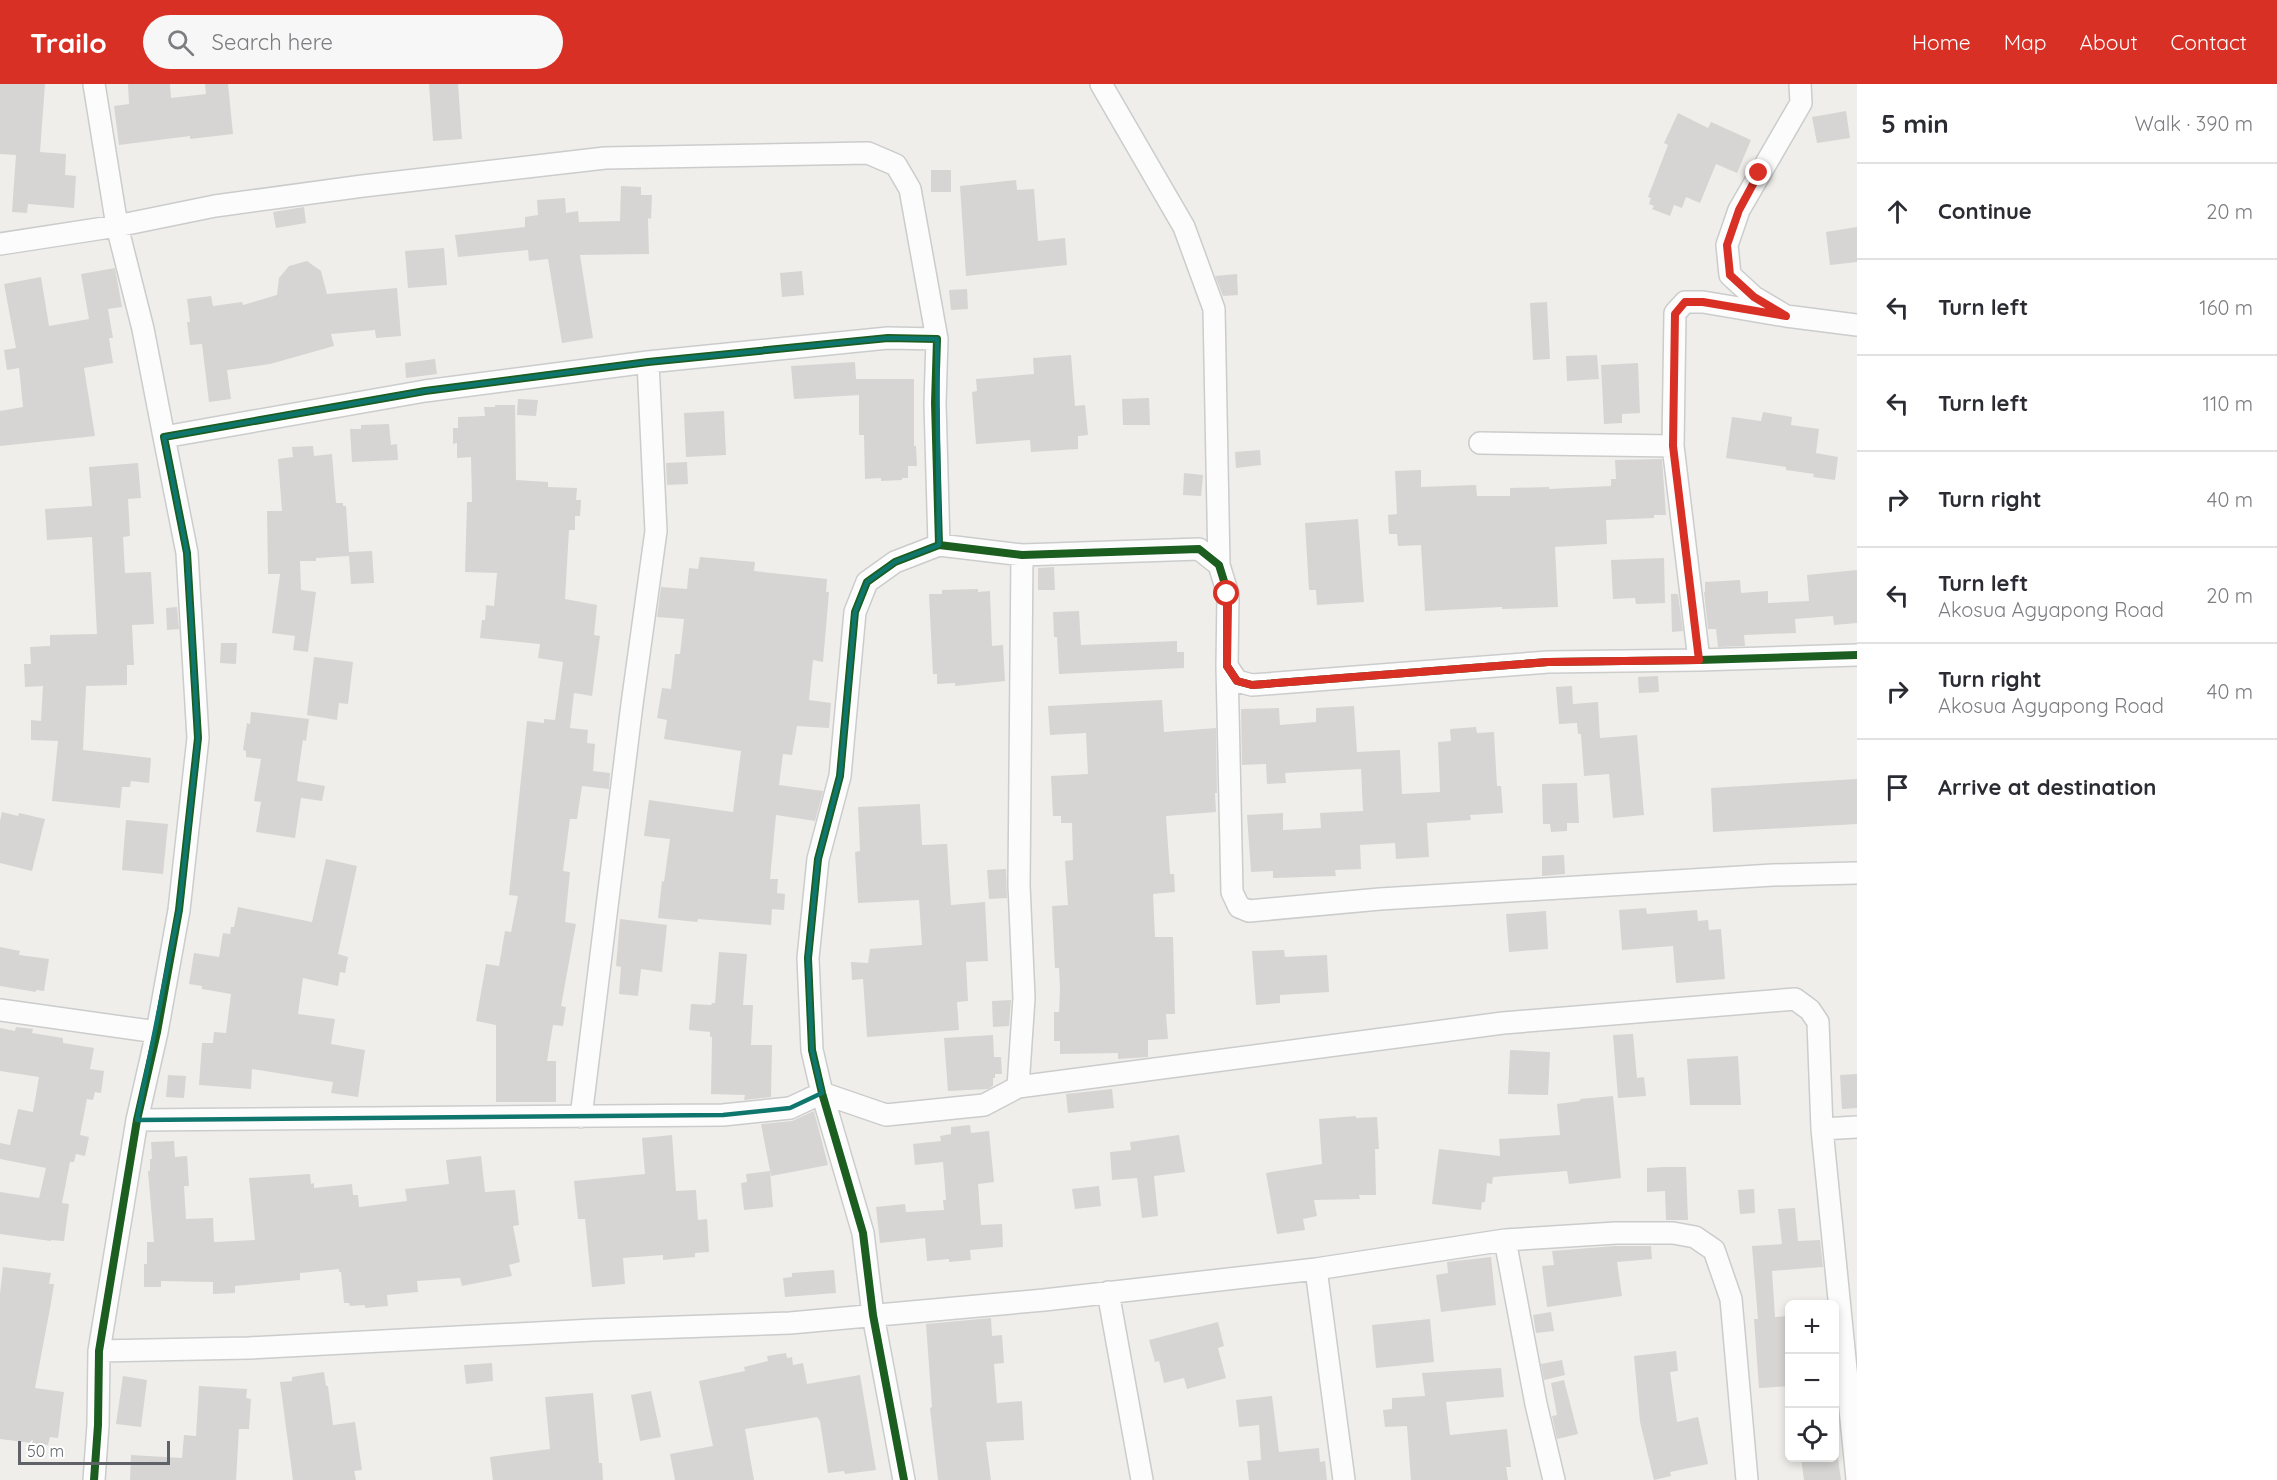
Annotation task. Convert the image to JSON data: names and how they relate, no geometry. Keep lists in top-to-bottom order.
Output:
{
  "scale_bar": "50 m",
  "page": {
    "header": "Trailo",
    "search": "Search here",
    "nav": [
      "Home",
      "Map",
      "About",
      "Contact"
    ],
    "heading": ["5 min", "Walk · 390 m"],
    "list": [
      ["Continue", "20 m"],
      ["Turn left", "160 m"],
      ["Turn left", "110 m"],
      ["Turn right", "40 m"],
      ["Turn left", "Akosua Agyapong Road", "20 m"],
      ["Turn right", "Akosua Agyapong Road", "40 m"],
      "Arrive at destination"
    ],
    "map_buttons": ["+", "−"],
    "scale": "50 m"
  }
}
